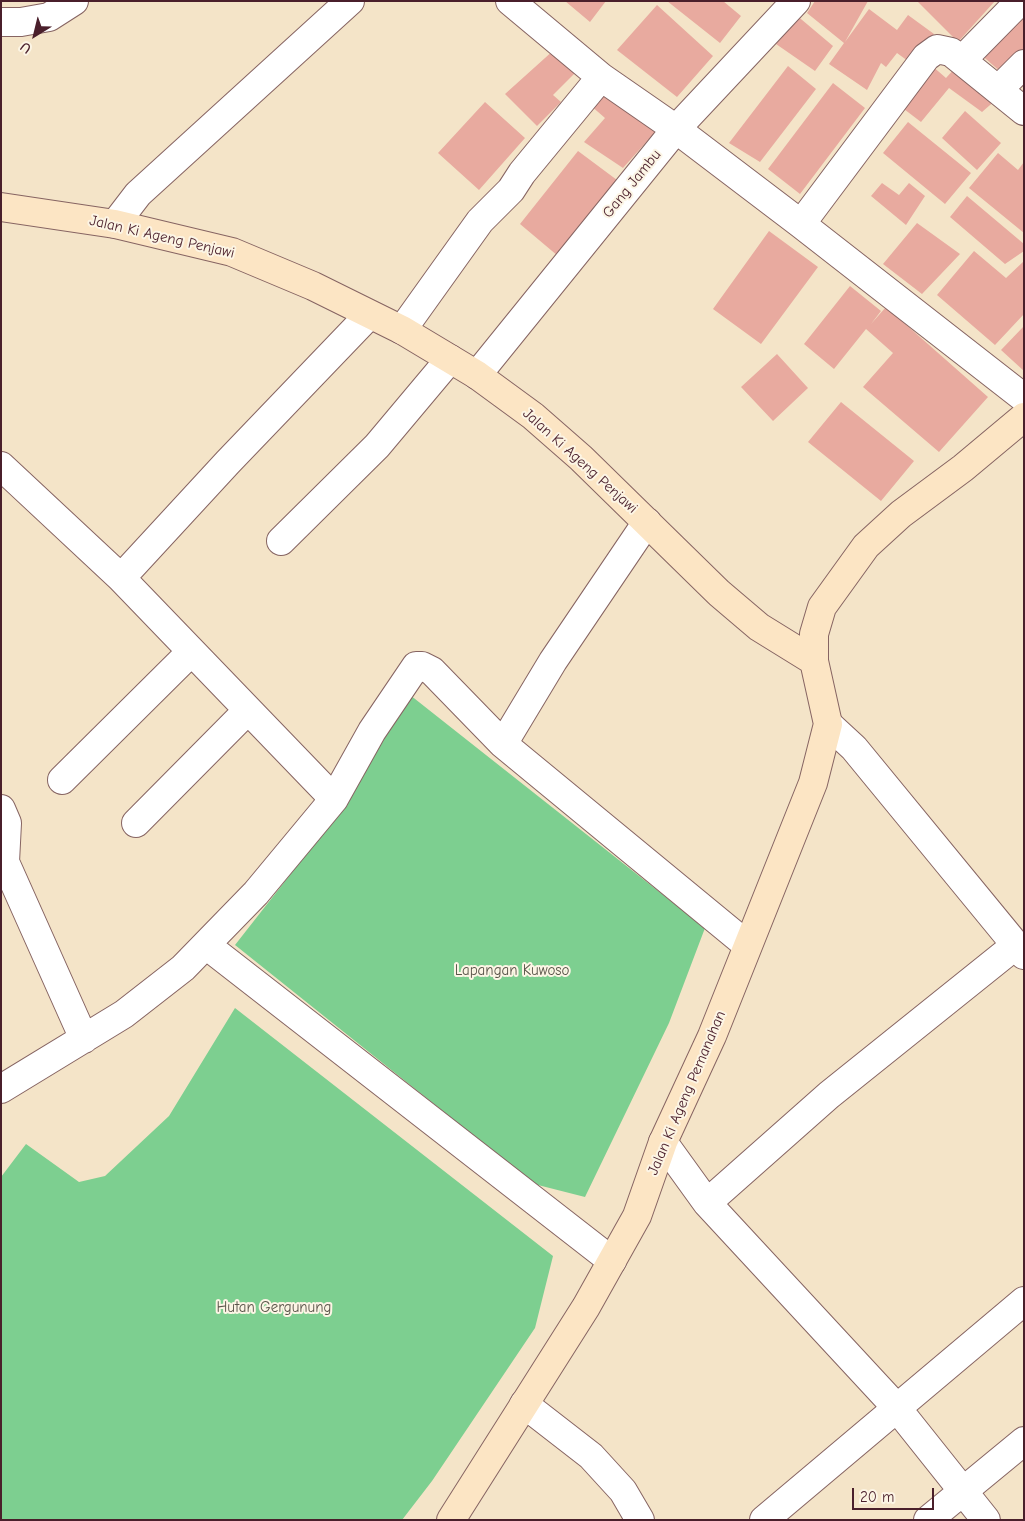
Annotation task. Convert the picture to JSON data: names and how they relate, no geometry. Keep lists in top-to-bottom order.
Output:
{
  "streets": {
    "main road": ["Jalan Ki Ageng Penjawi", "Jalan Ki Ageng Pemanahan"],
    "street": ["Gang Jambu"]
  },
  "crossings": [
    ["Gang Jambu", "Jalan Ki Ageng Penjawi"],
    ["Jalan Ki Ageng Penjawi", "Jalan Ki Ageng Pemanahan"]
  ],
  "parks": ["Lapangan Kuwoso", "Hutan Gergunung"],
  "scale_bar": "20 m",
  "north": "bottom left"
}
